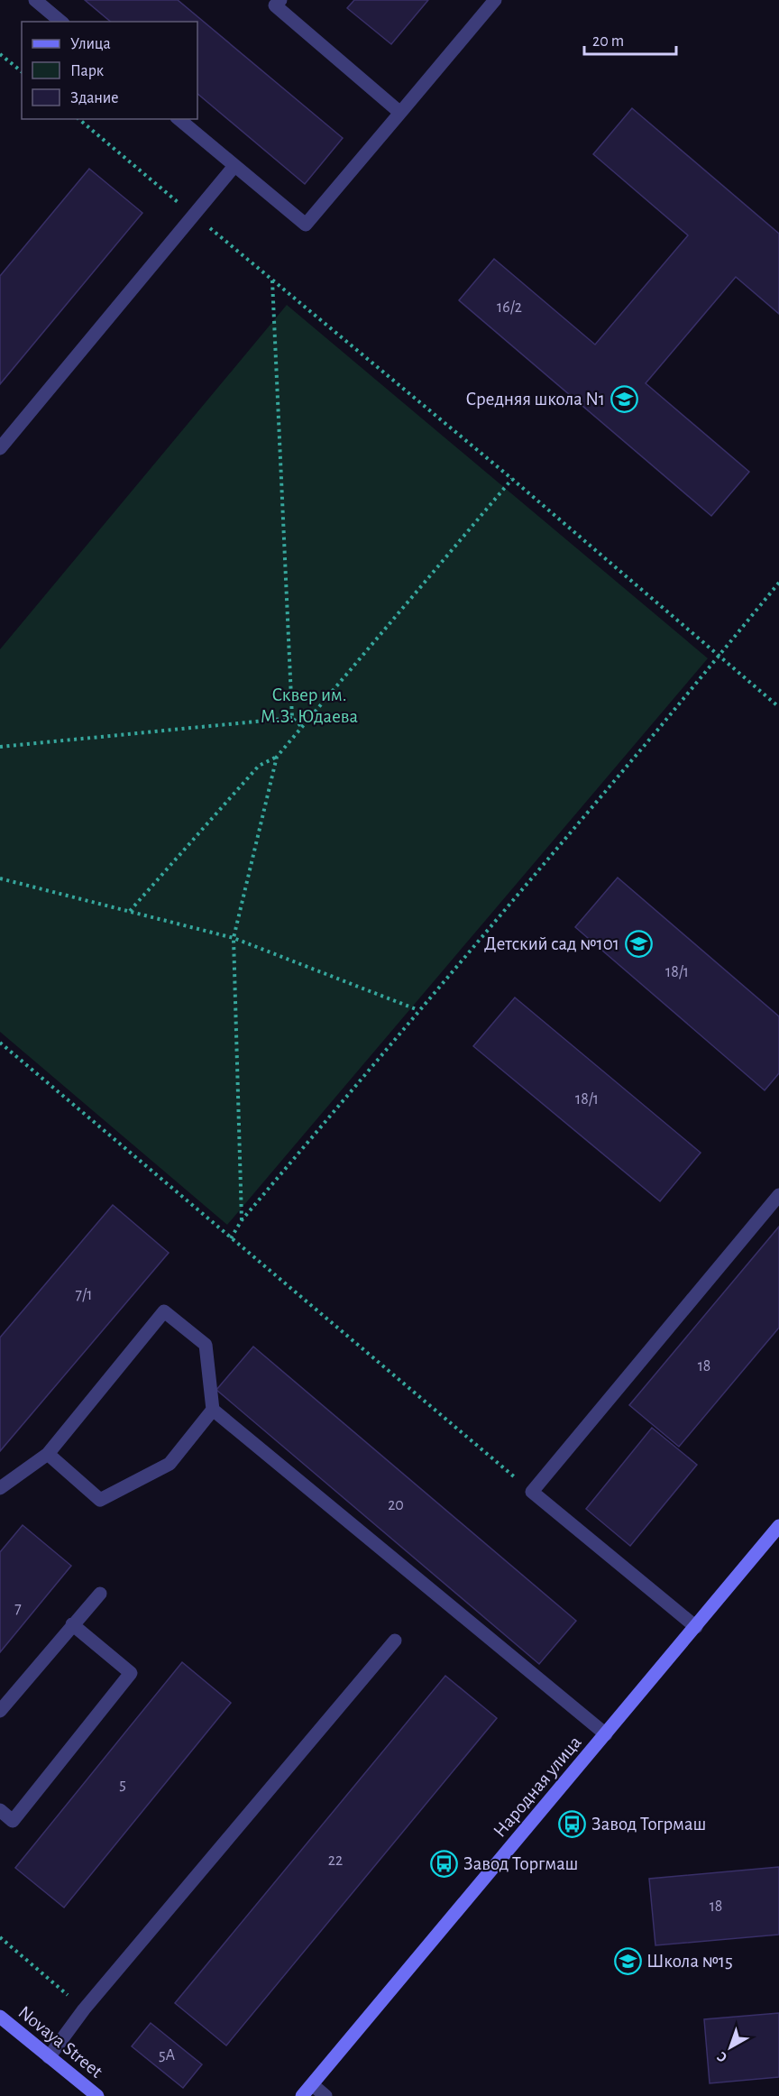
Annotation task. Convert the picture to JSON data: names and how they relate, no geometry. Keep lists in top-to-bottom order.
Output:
{
  "streets": {
    "street": ["Народная улица", "Novaya Street"]
  },
  "parks": ["Сквер им. М.З. Юдаева"],
  "places": {
    "school or university": ["Средняя школа N1", "Детский сад №101", "Школа №15"],
    "bus stop": ["Завод Тогрмаш", "Завод Торгмаш"]
  },
  "house_numbers": [
    "16/2",
    "18/1",
    "18/1",
    "7/1",
    "18",
    "20",
    "7",
    "5",
    "22",
    "18",
    "5А"
  ],
  "legend": ["Улица", "Парк", "Здание"],
  "scale_bar": "20 m",
  "north": "bottom left"
}
